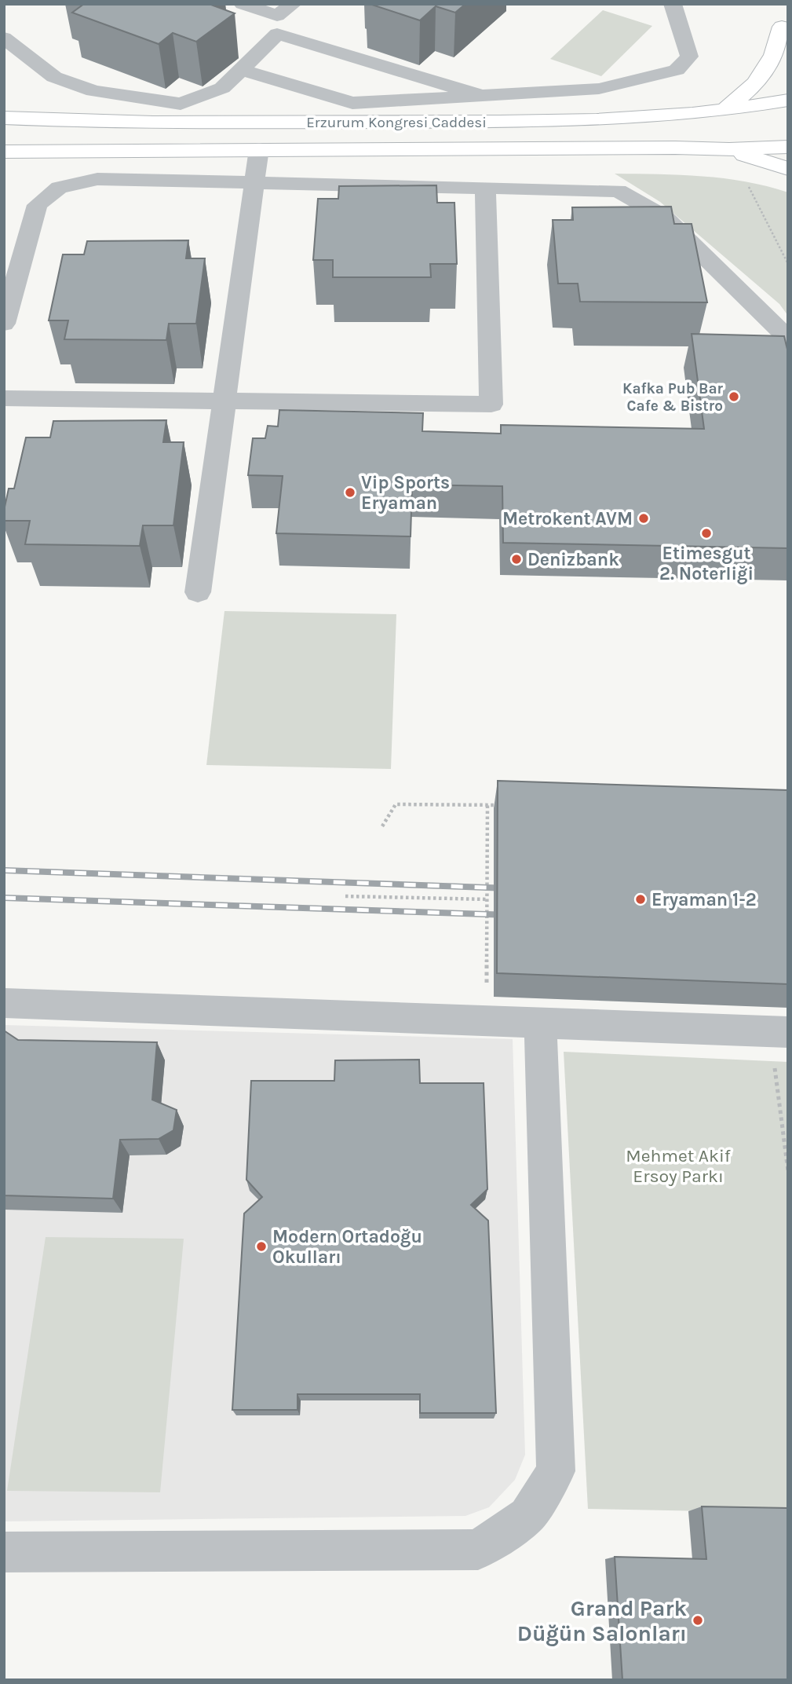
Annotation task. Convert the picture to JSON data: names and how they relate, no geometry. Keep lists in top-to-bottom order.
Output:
{
  "streets": {
    "main road": ["Erzurum Kongresi Caddesi"]
  },
  "parks": ["Mehmet Akif Ersoy Parkı"],
  "places": [
    "Kafka Pub Bar Cafe & Bistro",
    "Vip Sports Eryaman",
    "Metrokent AVM",
    "Etimesgut 2. Noterliği",
    "Denizbank",
    "Eryaman 1-2",
    "Modern Ortadoğu Okulları",
    "Grand Park Düğün Salonları"
  ]
}
